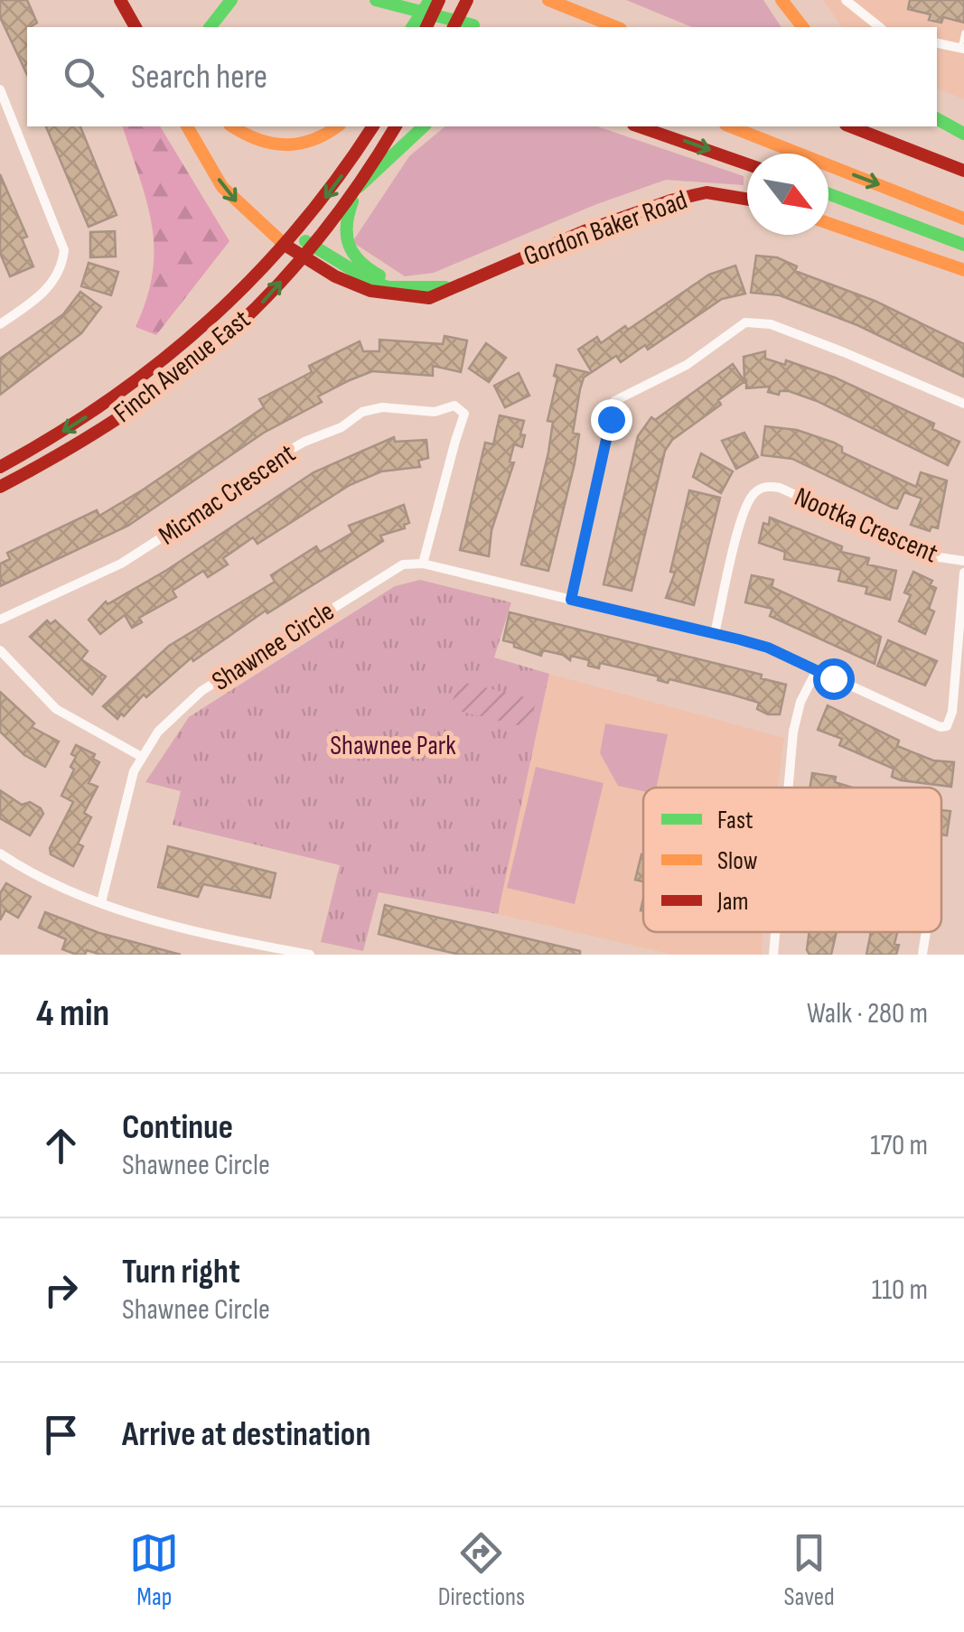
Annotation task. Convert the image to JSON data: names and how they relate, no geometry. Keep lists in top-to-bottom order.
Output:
{
  "streets": {
    "main road": ["Gordon Baker Road", "Finch Avenue East"],
    "street": ["Micmac Crescent", "Nootka Crescent", "Shawnee Circle"]
  },
  "crossings": [
    ["Gordon Baker Road", "Finch Avenue East"],
    ["Micmac Crescent", "Shawnee Circle"]
  ],
  "parks": ["Shawnee Park"],
  "legend": ["Fast", "Slow", "Jam"],
  "north": "bottom right",
  "page": {
    "search": "Search here",
    "heading": ["4 min", "Walk · 280 m"],
    "list": [
      ["Continue", "Shawnee Circle", "170 m"],
      ["Turn right", "Shawnee Circle", "110 m"],
      "Arrive at destination"
    ],
    "nav": ["Map", "Directions", "Saved"]
  }
}
